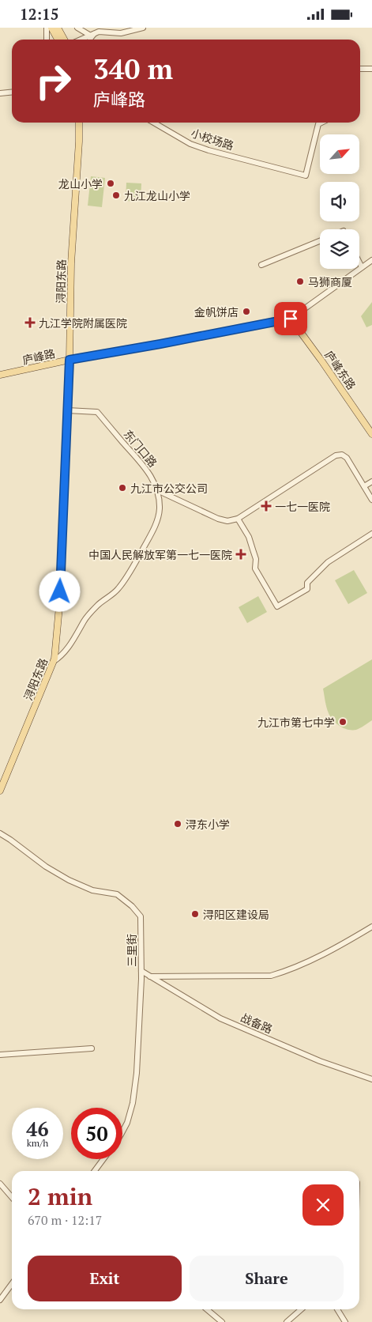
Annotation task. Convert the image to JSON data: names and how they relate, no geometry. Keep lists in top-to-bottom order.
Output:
{
  "streets": {
    "main road": ["浔阳东路", "庐峰路", "庐峰东路"],
    "street": [
      "小校场路",
      "东门口路",
      "三里街",
      "战备路"
    ]
  },
  "crossings": [
    ["浔阳东路", "庐峰路"],
    ["浔阳东路", "东门口路"],
    ["庐峰路", "庐峰东路"],
    ["三里街", "战备路"]
  ],
  "places": {
    "other": [
      "龙山小学",
      "九江龙山小学",
      "马狮商厦",
      "金帆饼店",
      "九江市公交公司",
      "九江市第七中学",
      "浔东小学",
      "浔阳区建设局"
    ],
    "health": ["九江学院附属医院", "一七一医院", "中国人民解放军第一七一医院"]
  },
  "north": "top right",
  "page": {
    "status": "12:15",
    "turn": ["340 m", "庐峰路"],
    "speed": "46 km/h",
    "limit": "50",
    "heading": ["2 min", "670 m · 12:17"],
    "buttons": ["Exit", "Share"]
  }
}
